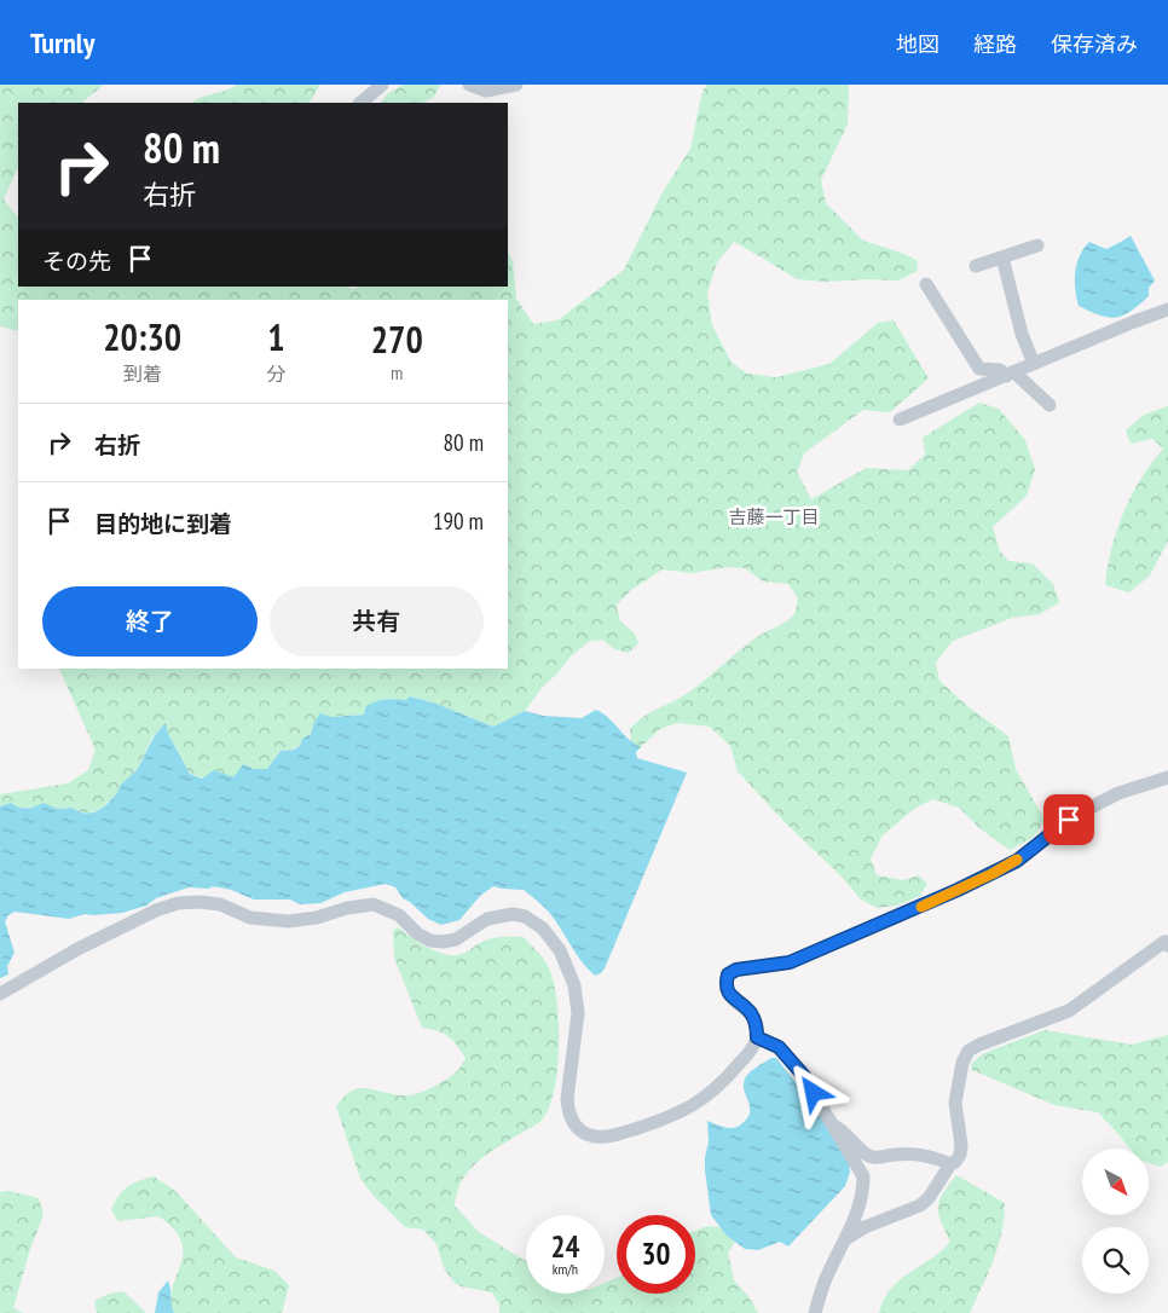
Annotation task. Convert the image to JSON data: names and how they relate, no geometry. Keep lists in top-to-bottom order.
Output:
{
  "districts": ["吉藤一丁目"],
  "north": "bottom right",
  "page": {
    "header": "Turnly",
    "nav": ["地図", "経路", "保存済み"],
    "turn": ["80 m", "右折"],
    "then": "その先",
    "eta": [
      "20:30",
      "到着",
      "1",
      "分",
      "270",
      "m"
    ],
    "list": [
      {
        "name": "右折",
        "value": "80 m"
      },
      {
        "name": "目的地に到着",
        "value": "190 m"
      }
    ],
    "buttons": ["終了", "共有"],
    "speed": "24 km/h",
    "limit": "30"
  }
}
